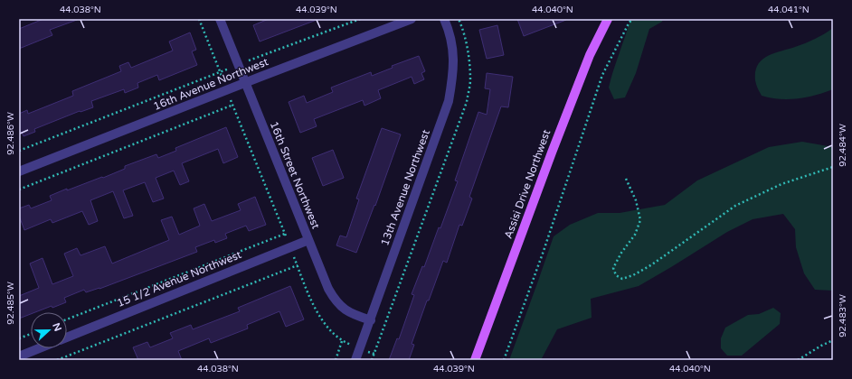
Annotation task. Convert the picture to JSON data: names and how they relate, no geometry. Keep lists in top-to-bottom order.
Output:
{
  "streets": {
    "main road": ["Assisi Drive Northwest"],
    "street": [
      "16th Avenue Northwest",
      "16th Street Northwest",
      "13th Avenue Northwest",
      "15 1/2 Avenue Northwest"
    ]
  },
  "crossings": [
    ["16th Avenue Northwest", "16th Street Northwest"],
    ["16th Street Northwest", "13th Avenue Northwest"],
    ["16th Street Northwest", "15 1/2 Avenue Northwest"]
  ],
  "north": "right",
  "coordinates": [
    "44.038°N",
    "44.039°N",
    "44.040°N",
    "44.041°N",
    "92.486°W",
    "92.484°W",
    "92.485°W",
    "92.483°W"
  ]
}
